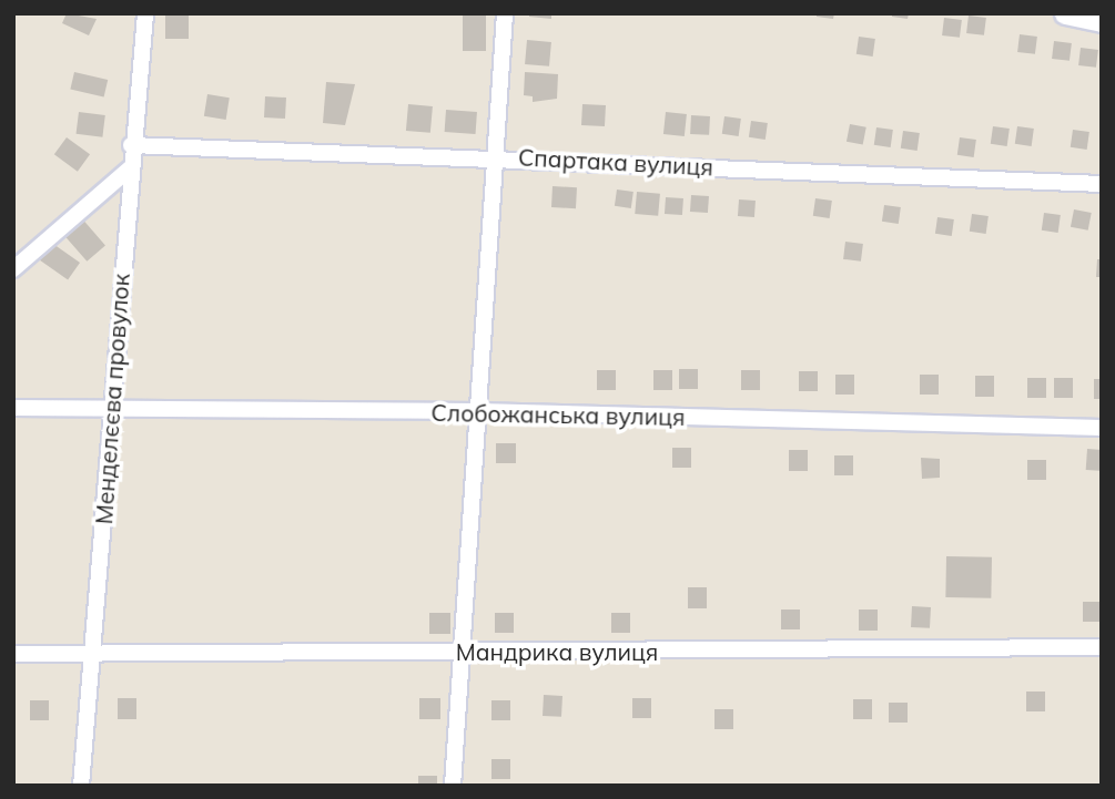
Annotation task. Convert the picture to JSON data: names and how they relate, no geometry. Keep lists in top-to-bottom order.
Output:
{
  "streets": {
    "street": [
      "Спартака вулиця",
      "Менделєєва провулок",
      "Слобожанська вулиця",
      "Мандрика вулиця"
    ]
  },
  "crossings": [
    ["Спартака вулиця", "Менделєєва провулок"],
    ["Менделєєва провулок", "Слобожанська вулиця"],
    ["Менделєєва провулок", "Мандрика вулиця"]
  ]
}
